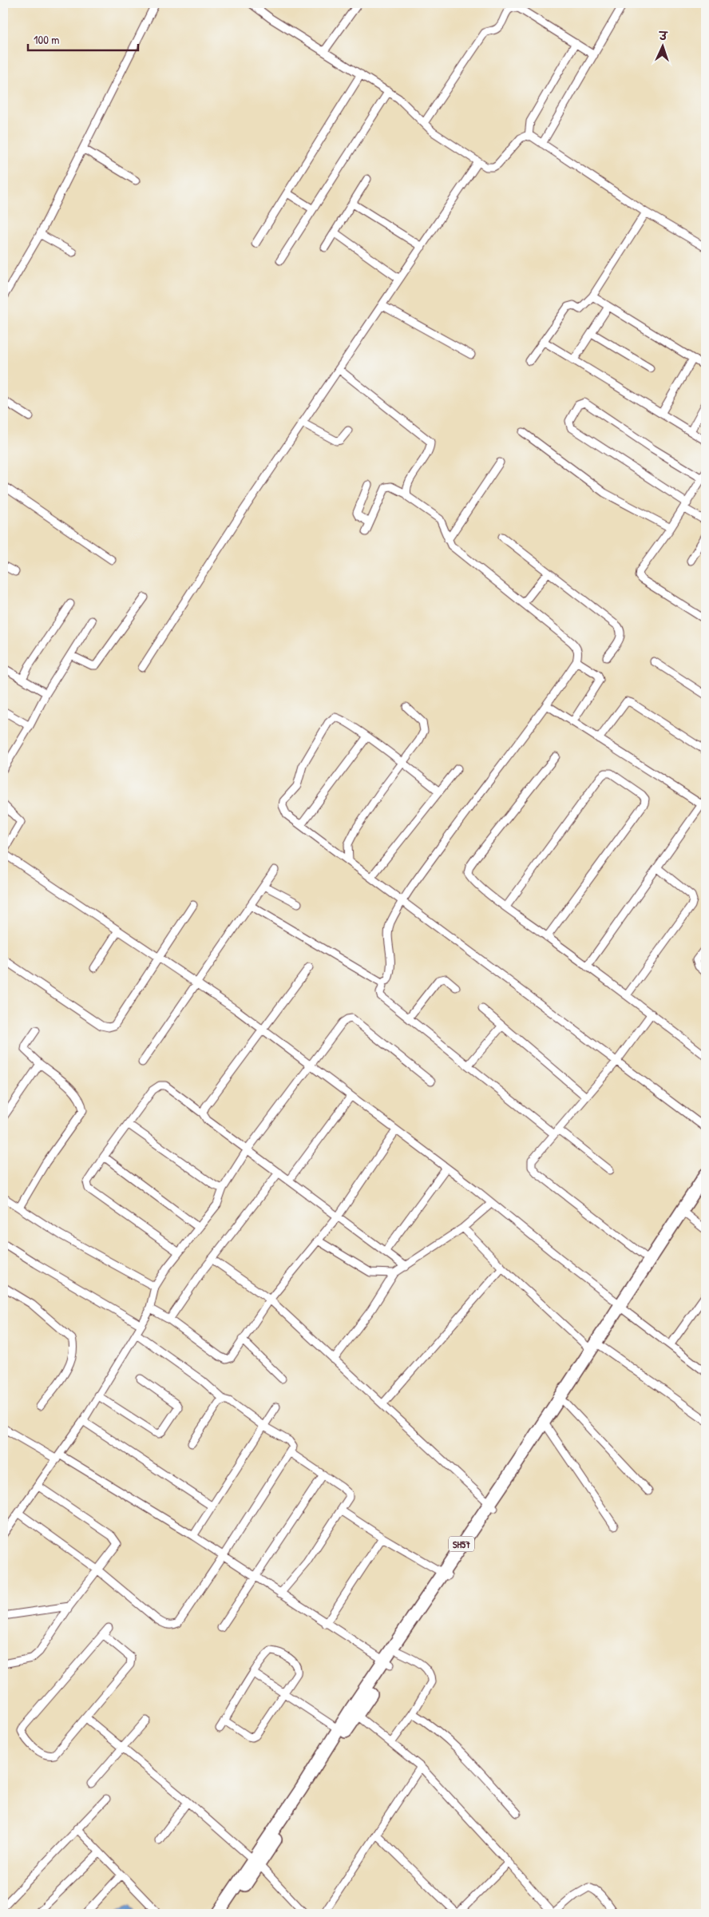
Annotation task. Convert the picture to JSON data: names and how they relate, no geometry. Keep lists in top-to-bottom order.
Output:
{
  "streets": {
    "main road": ["SH57"]
  },
  "scale_bar": "100 m",
  "north": "top"
}
